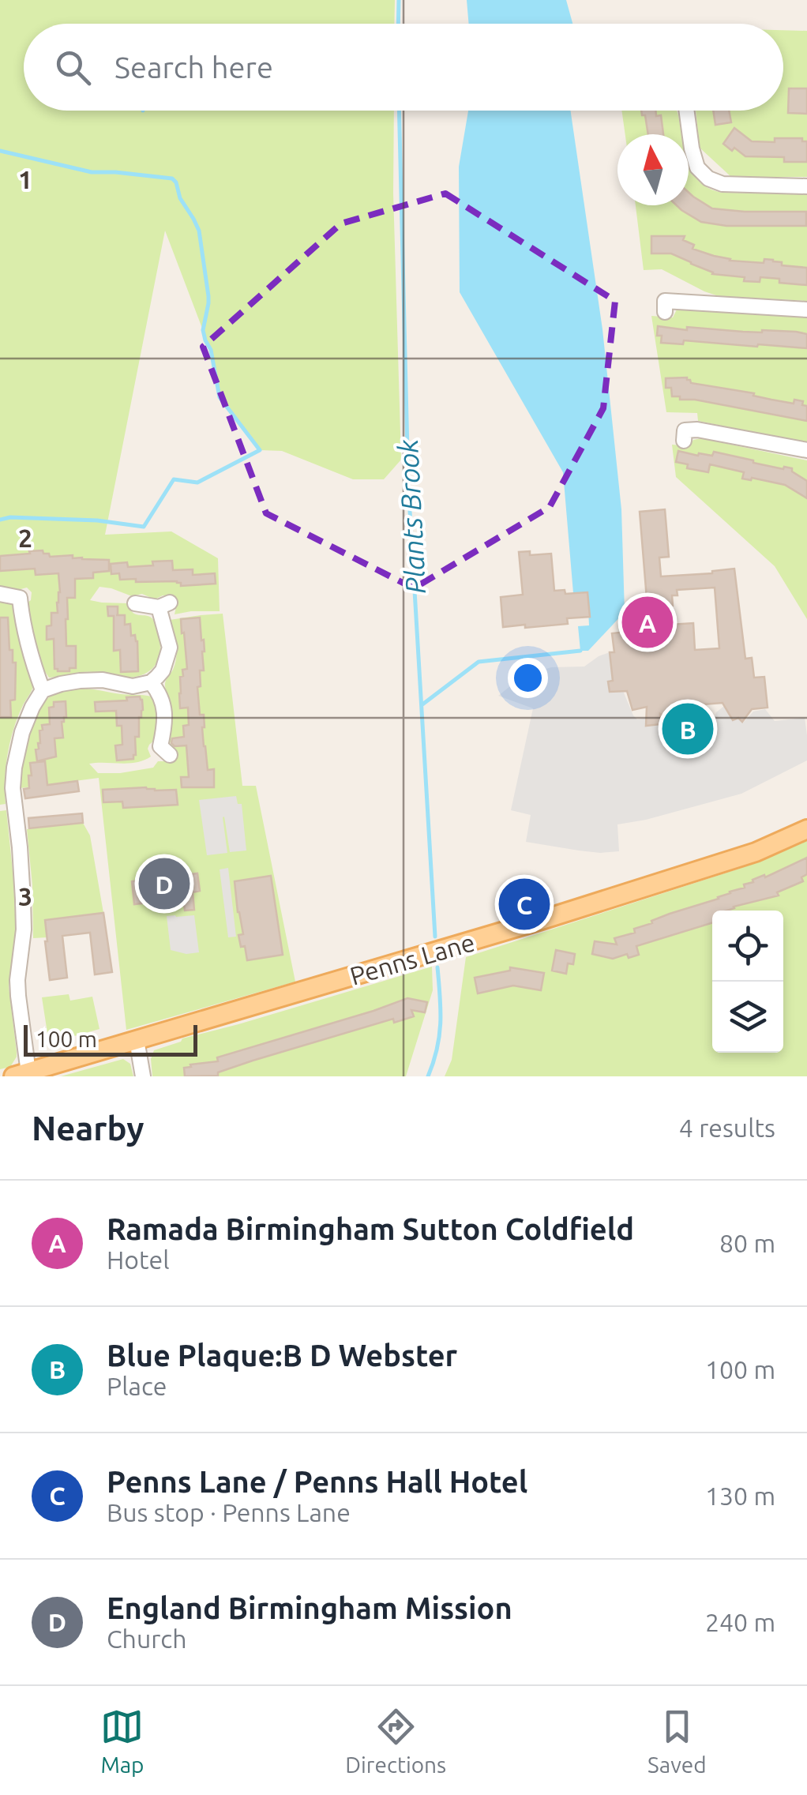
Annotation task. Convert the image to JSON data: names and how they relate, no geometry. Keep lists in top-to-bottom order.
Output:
{
  "streets": {
    "main road": ["Penns Lane"]
  },
  "water": ["Plants Brook"],
  "scale_bar": "100 m",
  "north": "top",
  "page": {
    "search": "Search here",
    "pins": [
      "A",
      "B",
      "D",
      "C"
    ],
    "scale": "100 m",
    "heading": ["Nearby", "4 results"],
    "list": [
      {
        "mark": "A",
        "name": "Ramada Birmingham Sutton Coldfield",
        "note": "Hotel",
        "value": "80 m"
      },
      {
        "mark": "B",
        "name": "Blue Plaque:B D Webster",
        "note": "Place",
        "value": "100 m"
      },
      {
        "mark": "C",
        "name": "Penns Lane / Penns Hall Hotel",
        "note": "Bus stop · Penns Lane",
        "value": "130 m"
      },
      {
        "mark": "D",
        "name": "England Birmingham Mission",
        "note": "Church",
        "value": "240 m"
      }
    ],
    "nav": ["Map", "Directions", "Saved"]
  },
  "grid": {
    "rows": ["1", "2", "3"]
  }
}
